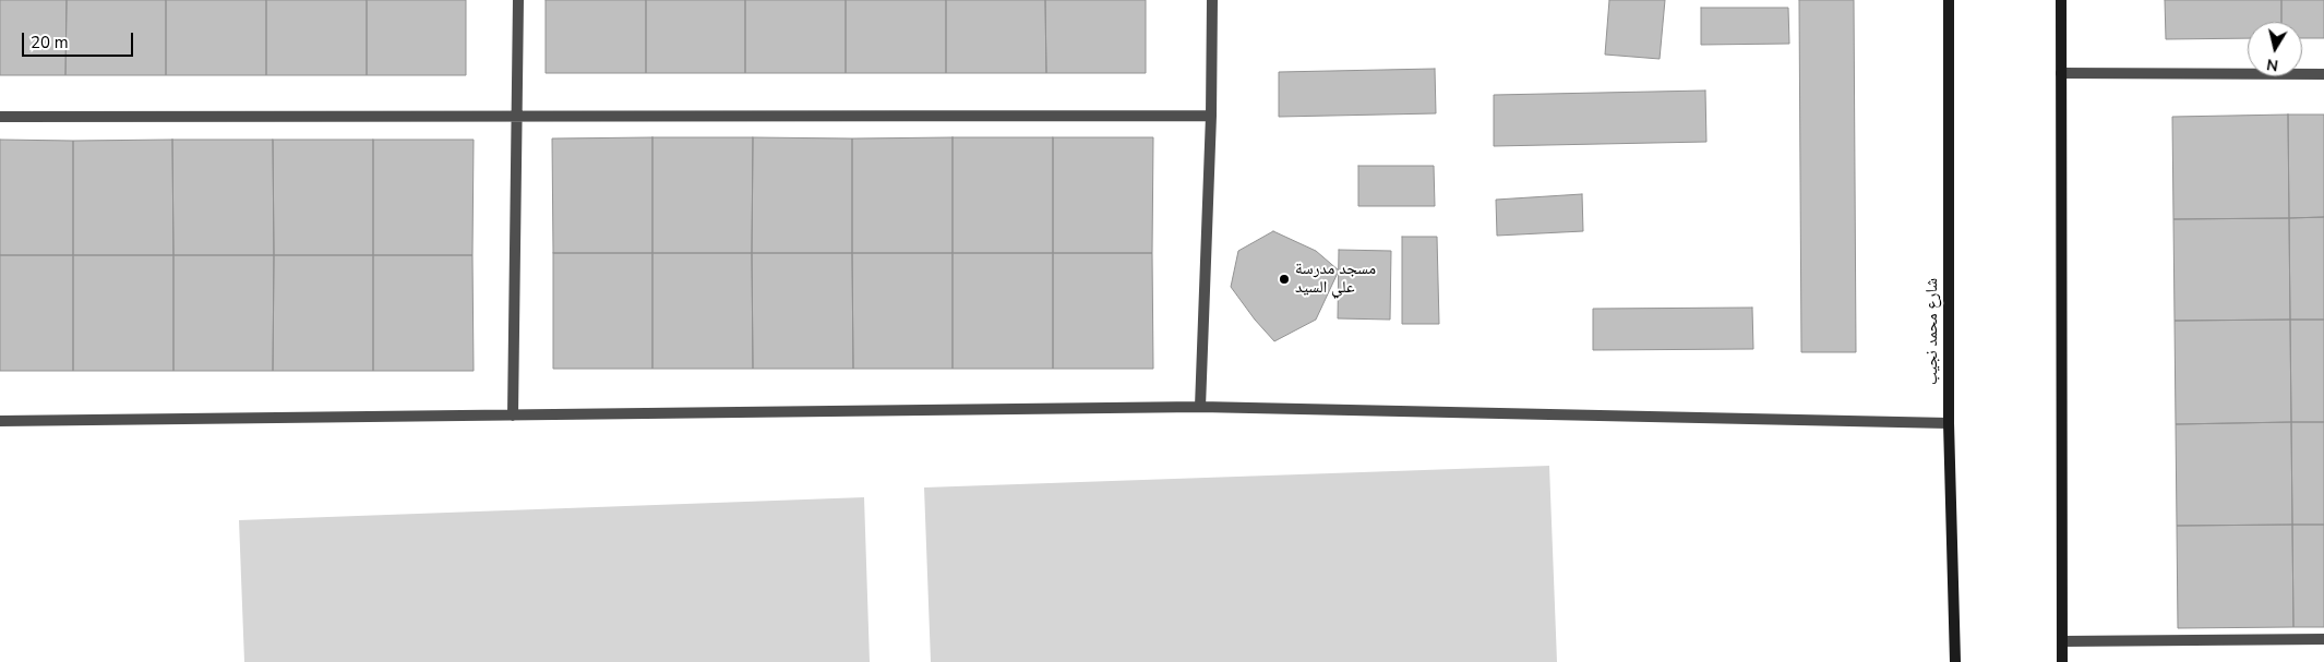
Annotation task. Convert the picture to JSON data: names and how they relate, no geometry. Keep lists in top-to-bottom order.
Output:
{
  "streets": {
    "main road": ["شارع محمد نجيب"]
  },
  "places": ["مسجد مدرسة علي السيد"],
  "scale_bar": "20 m",
  "north": "bottom"
}
